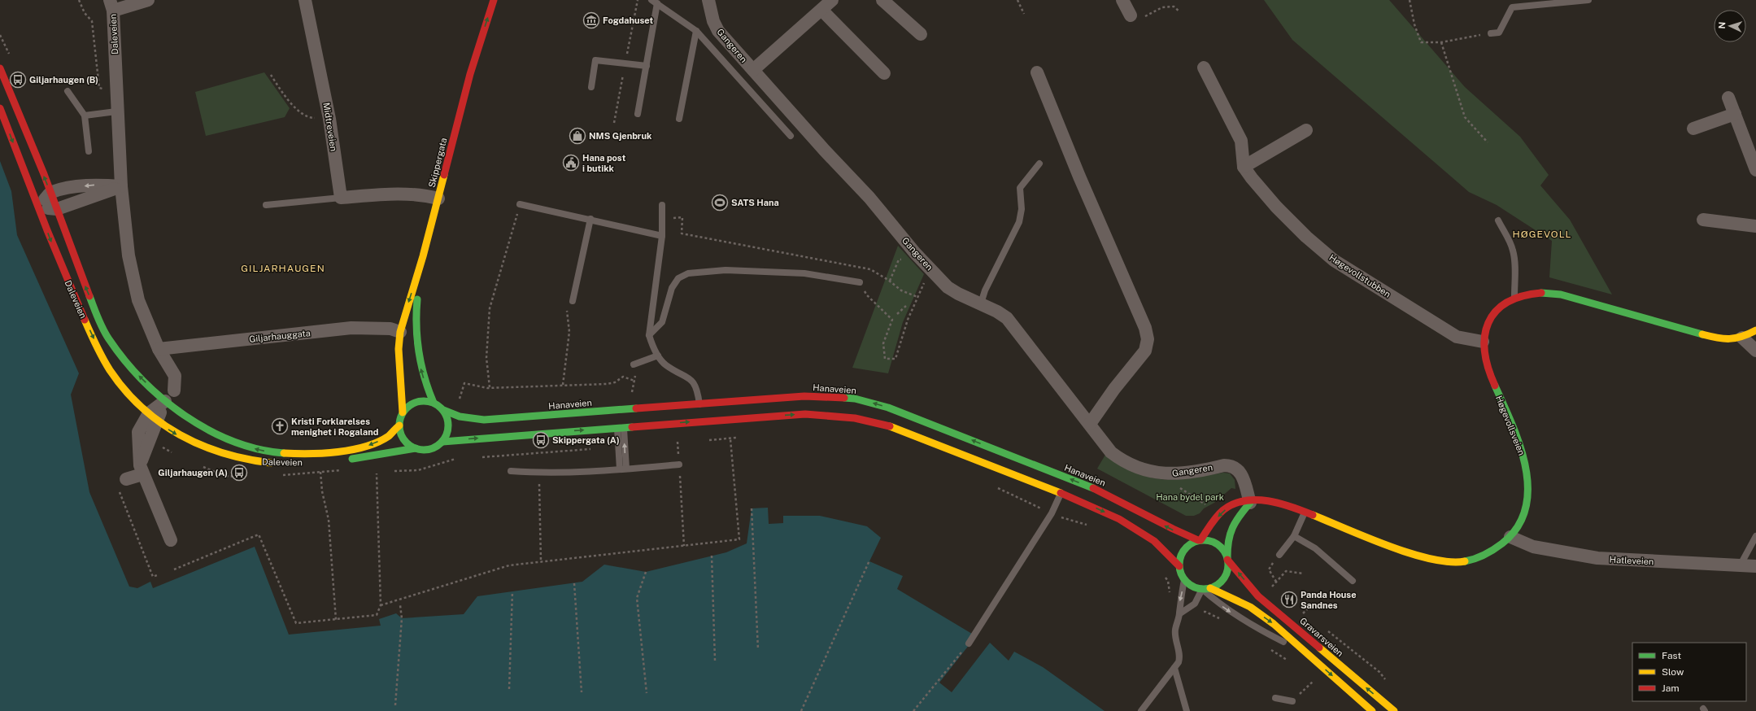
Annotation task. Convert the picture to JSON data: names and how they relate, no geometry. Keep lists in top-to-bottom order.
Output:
{
  "streets": {
    "main road": [
      "Daleveien",
      "Skippergata",
      "Hanaveien",
      "Høgevollsveien",
      "Gravarsveien"
    ],
    "street": [
      "Gangeren",
      "Midtreveien",
      "Høgevollstubben",
      "Giljarhauggata",
      "Hatleveien"
    ]
  },
  "crossings": [
    ["Daleveien", "Skippergata"],
    ["Daleveien", "Giljarhauggata"],
    ["Daleveien", "Hanaveien"],
    ["Gangeren", "Høgevollsveien"],
    ["Skippergata", "Giljarhauggata"],
    ["Skippergata", "Hanaveien"],
    ["Høgevollstubben", "Høgevollsveien"],
    ["Hanaveien", "Høgevollsveien"],
    ["Hanaveien", "Gravarsveien"],
    ["Høgevollsveien", "Hatleveien"],
    ["Høgevollsveien", "Gravarsveien"]
  ],
  "districts": ["HØGEVOLL", "GILJARHAUGEN"],
  "parks": ["Hana bydel park"],
  "places": {
    "museum": ["Fogdahuset"],
    "bus stop": ["Giljarhaugen (B)", "Skippergata (A)", "Giljarhaugen (A)"],
    "shop": ["NMS Gjenbruk"],
    "public building": ["Hana post i butikk"],
    "sports": ["SATS Hana"],
    "church": ["Kristi Forklarelses menighet i Rogaland"],
    "restaurant": ["Panda House Sandnes"]
  },
  "legend": ["Fast", "Slow", "Jam"],
  "north": "left"
}
